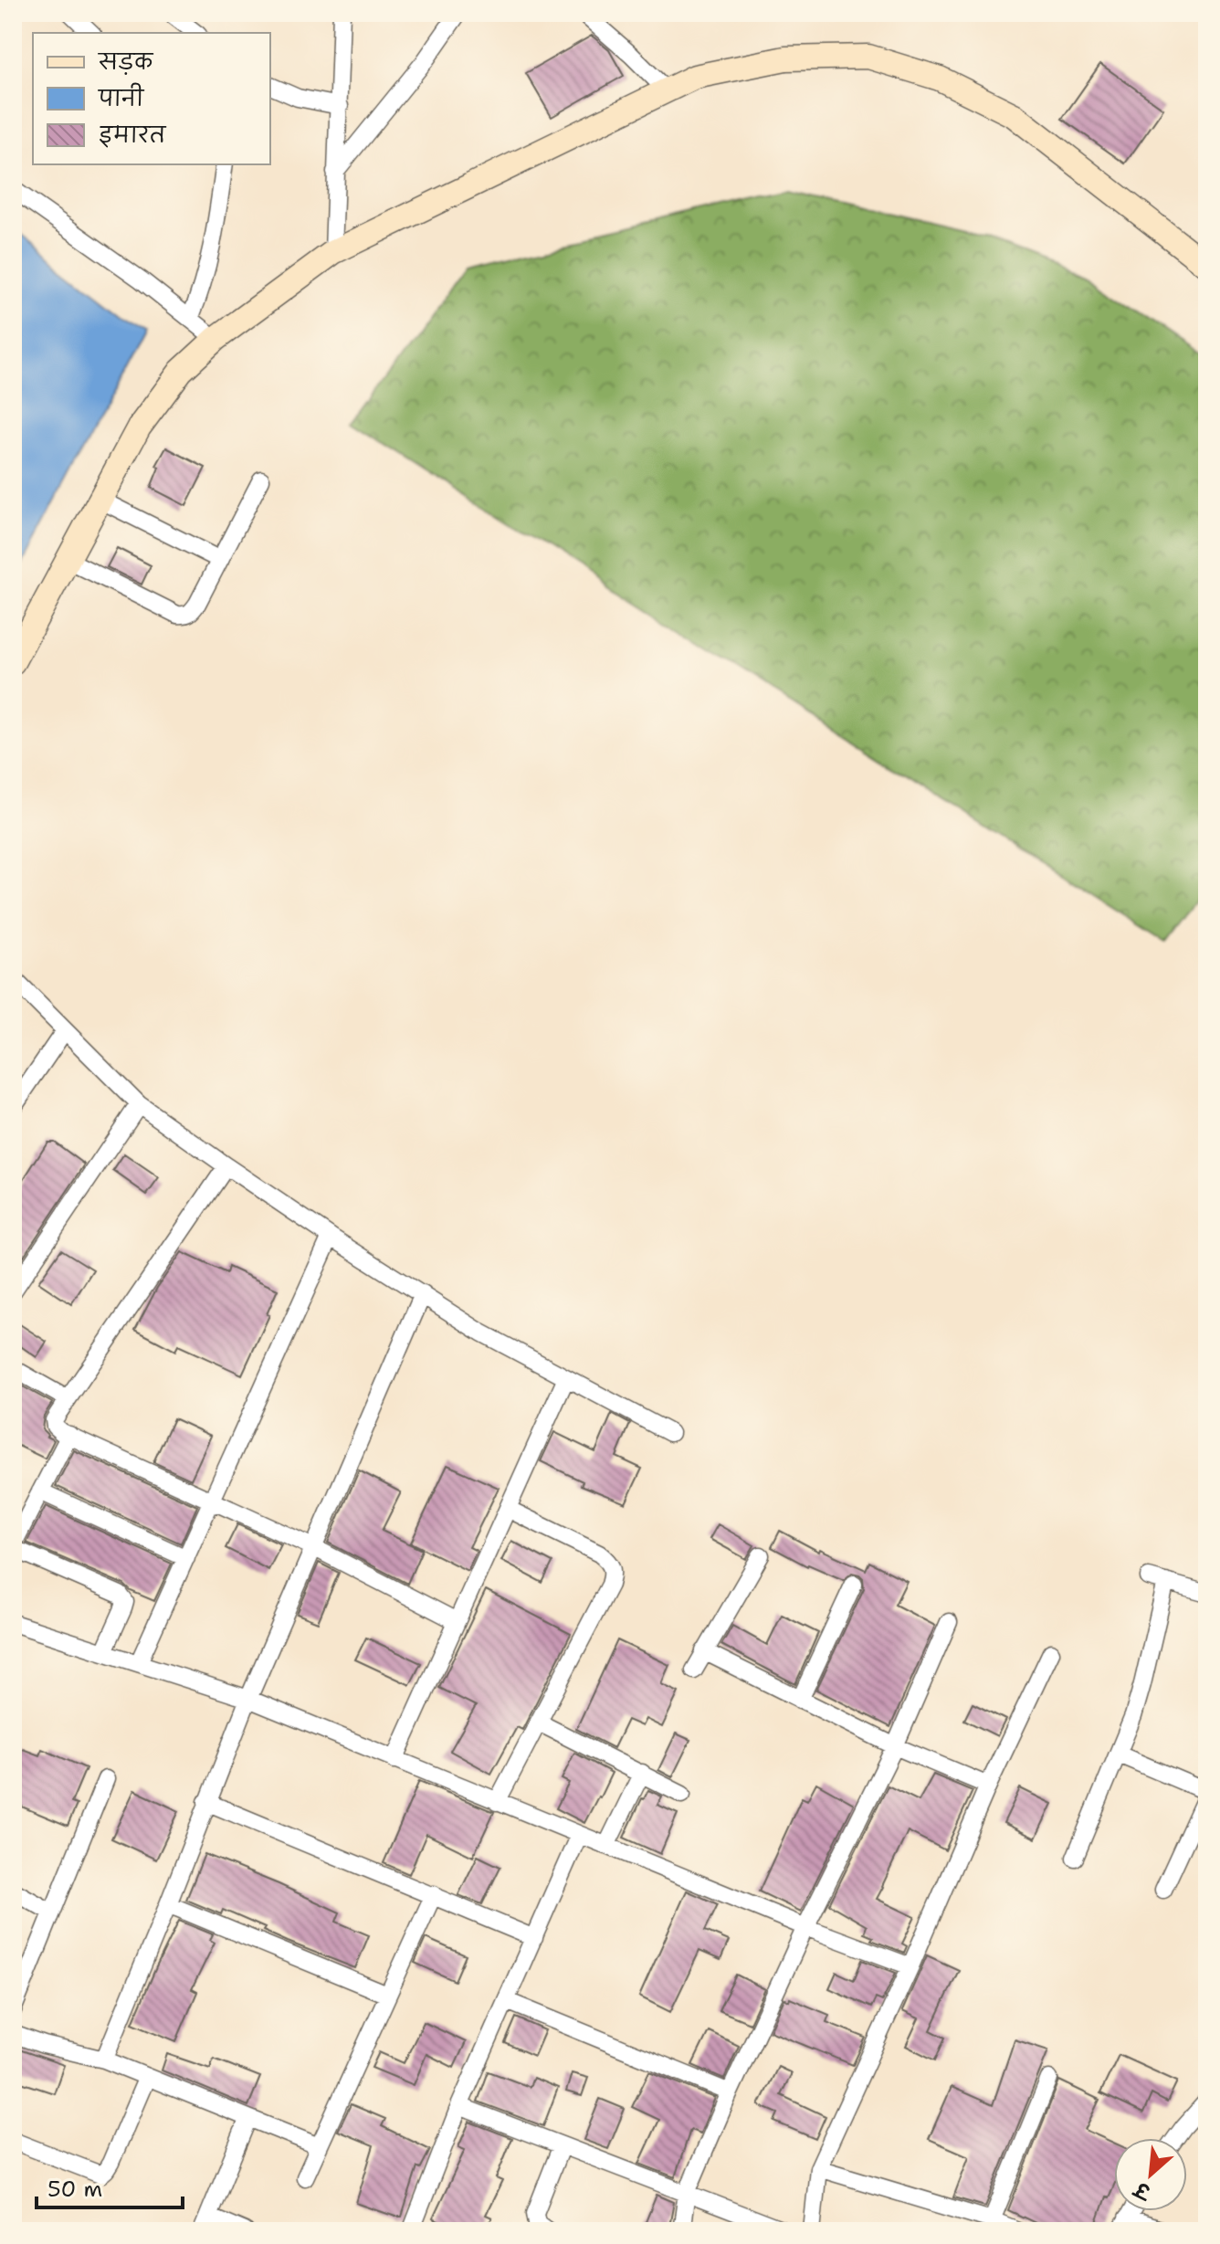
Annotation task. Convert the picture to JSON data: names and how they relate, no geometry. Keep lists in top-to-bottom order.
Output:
{
  "legend": ["सड़क", "पानी", "इमारत"],
  "scale_bar": "50 m",
  "north": "bottom left"
}
